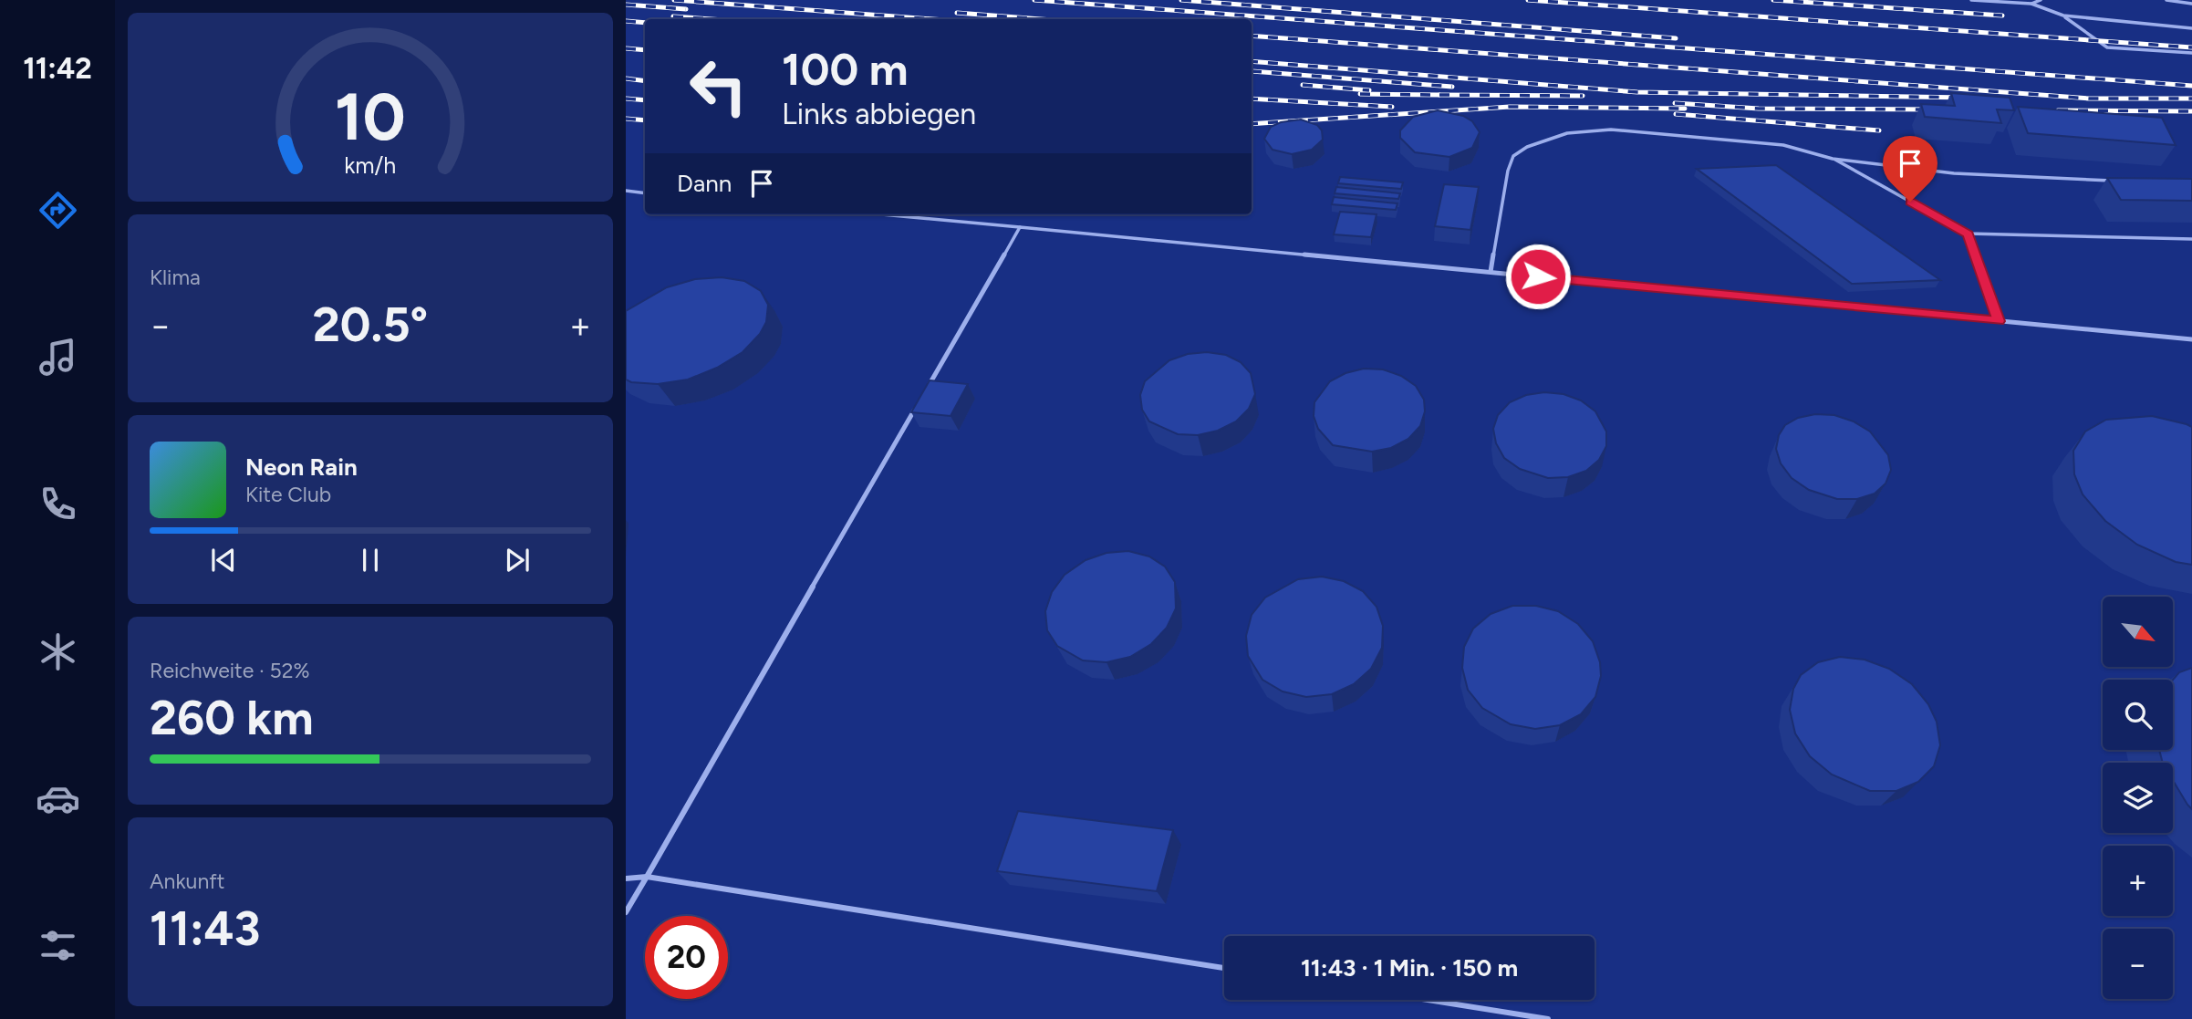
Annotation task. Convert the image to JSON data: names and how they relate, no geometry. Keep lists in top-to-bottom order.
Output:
{
  "north": "bottom right",
  "page": {
    "tabs": "11:42",
    "turn": ["100 m", "Links abbiegen"],
    "then": "Dann",
    "tile": [
      "Klima",
      ["Reichweite · 52%", "260 km"],
      ["Ankunft", "11:43"]
    ],
    "heat": ["−", "20.5°", "+"],
    "song": ["Neon Rain", "Kite Club"],
    "map_buttons": ["+", "−"],
    "limit": "20",
    "trip": "11:43 · 1 Min. · 150 m",
    "gauge": ["10", "km/h"]
  }
}
